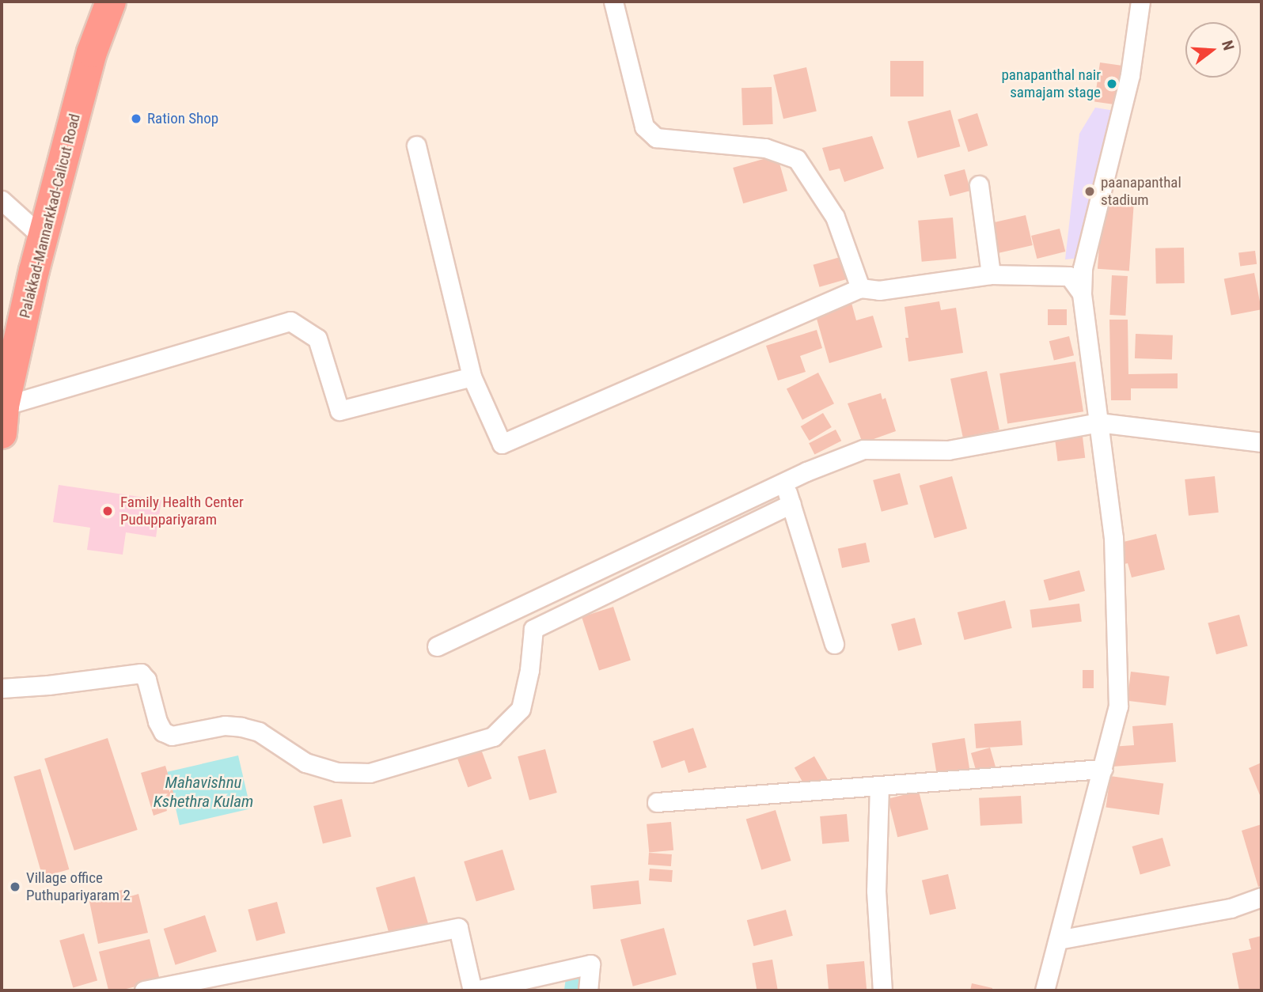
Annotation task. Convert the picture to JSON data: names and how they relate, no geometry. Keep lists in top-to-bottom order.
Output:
{
  "streets": {
    "highway": ["Palakkad-Mannarkkad-Calicut Road"]
  },
  "water": ["Mahavishnu Kshethra Kulam"],
  "places": [
    "panapanthal nair samajam stage",
    "Ration Shop",
    "paanapanthal stadium",
    "Family Health Center Puduppariyaram",
    "Village office Puthupariyaram 2"
  ],
  "north": "right"
}
